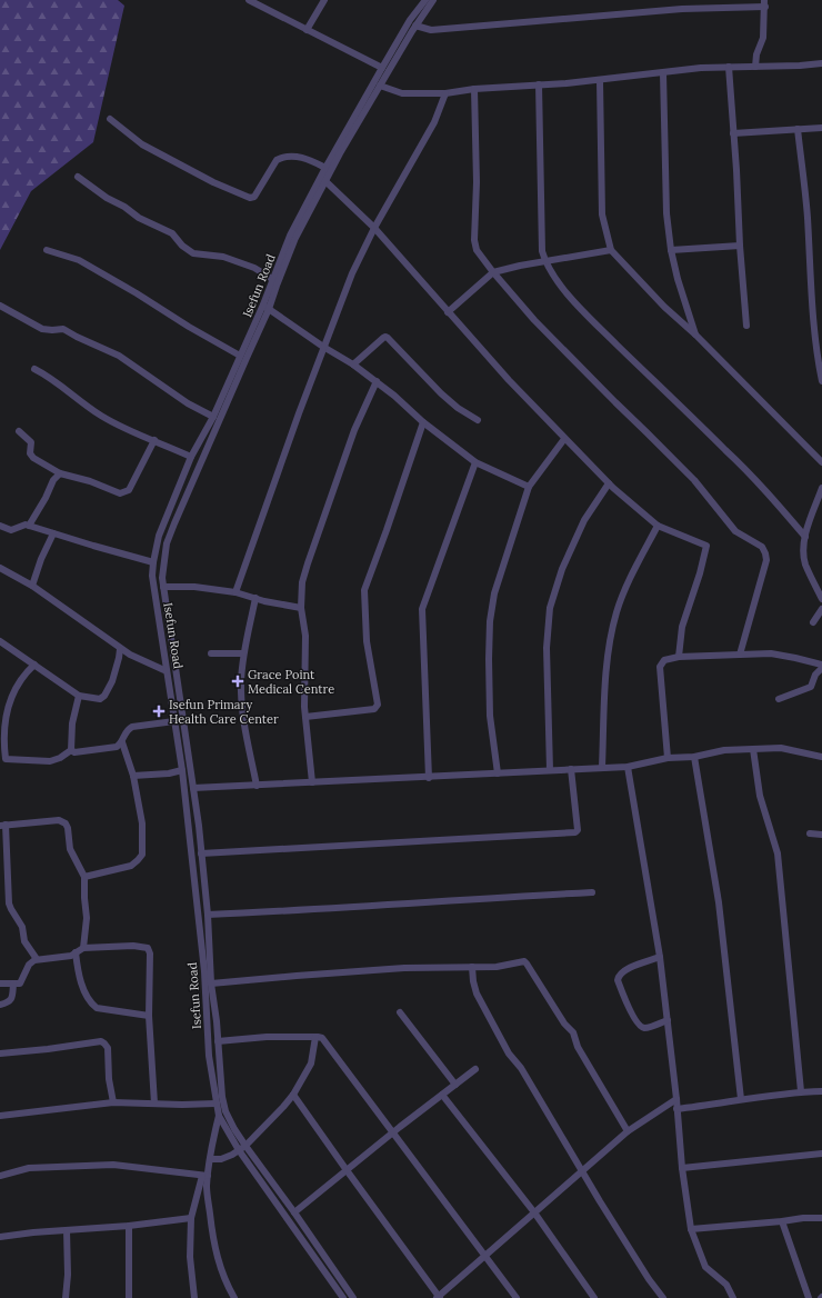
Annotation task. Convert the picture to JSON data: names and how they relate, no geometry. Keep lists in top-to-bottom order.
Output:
{
  "streets": {
    "street": ["Isefun Road"]
  },
  "places": {
    "health": ["Grace Point Medical Centre", "Isefun Primary Health Care Center"]
  }
}
